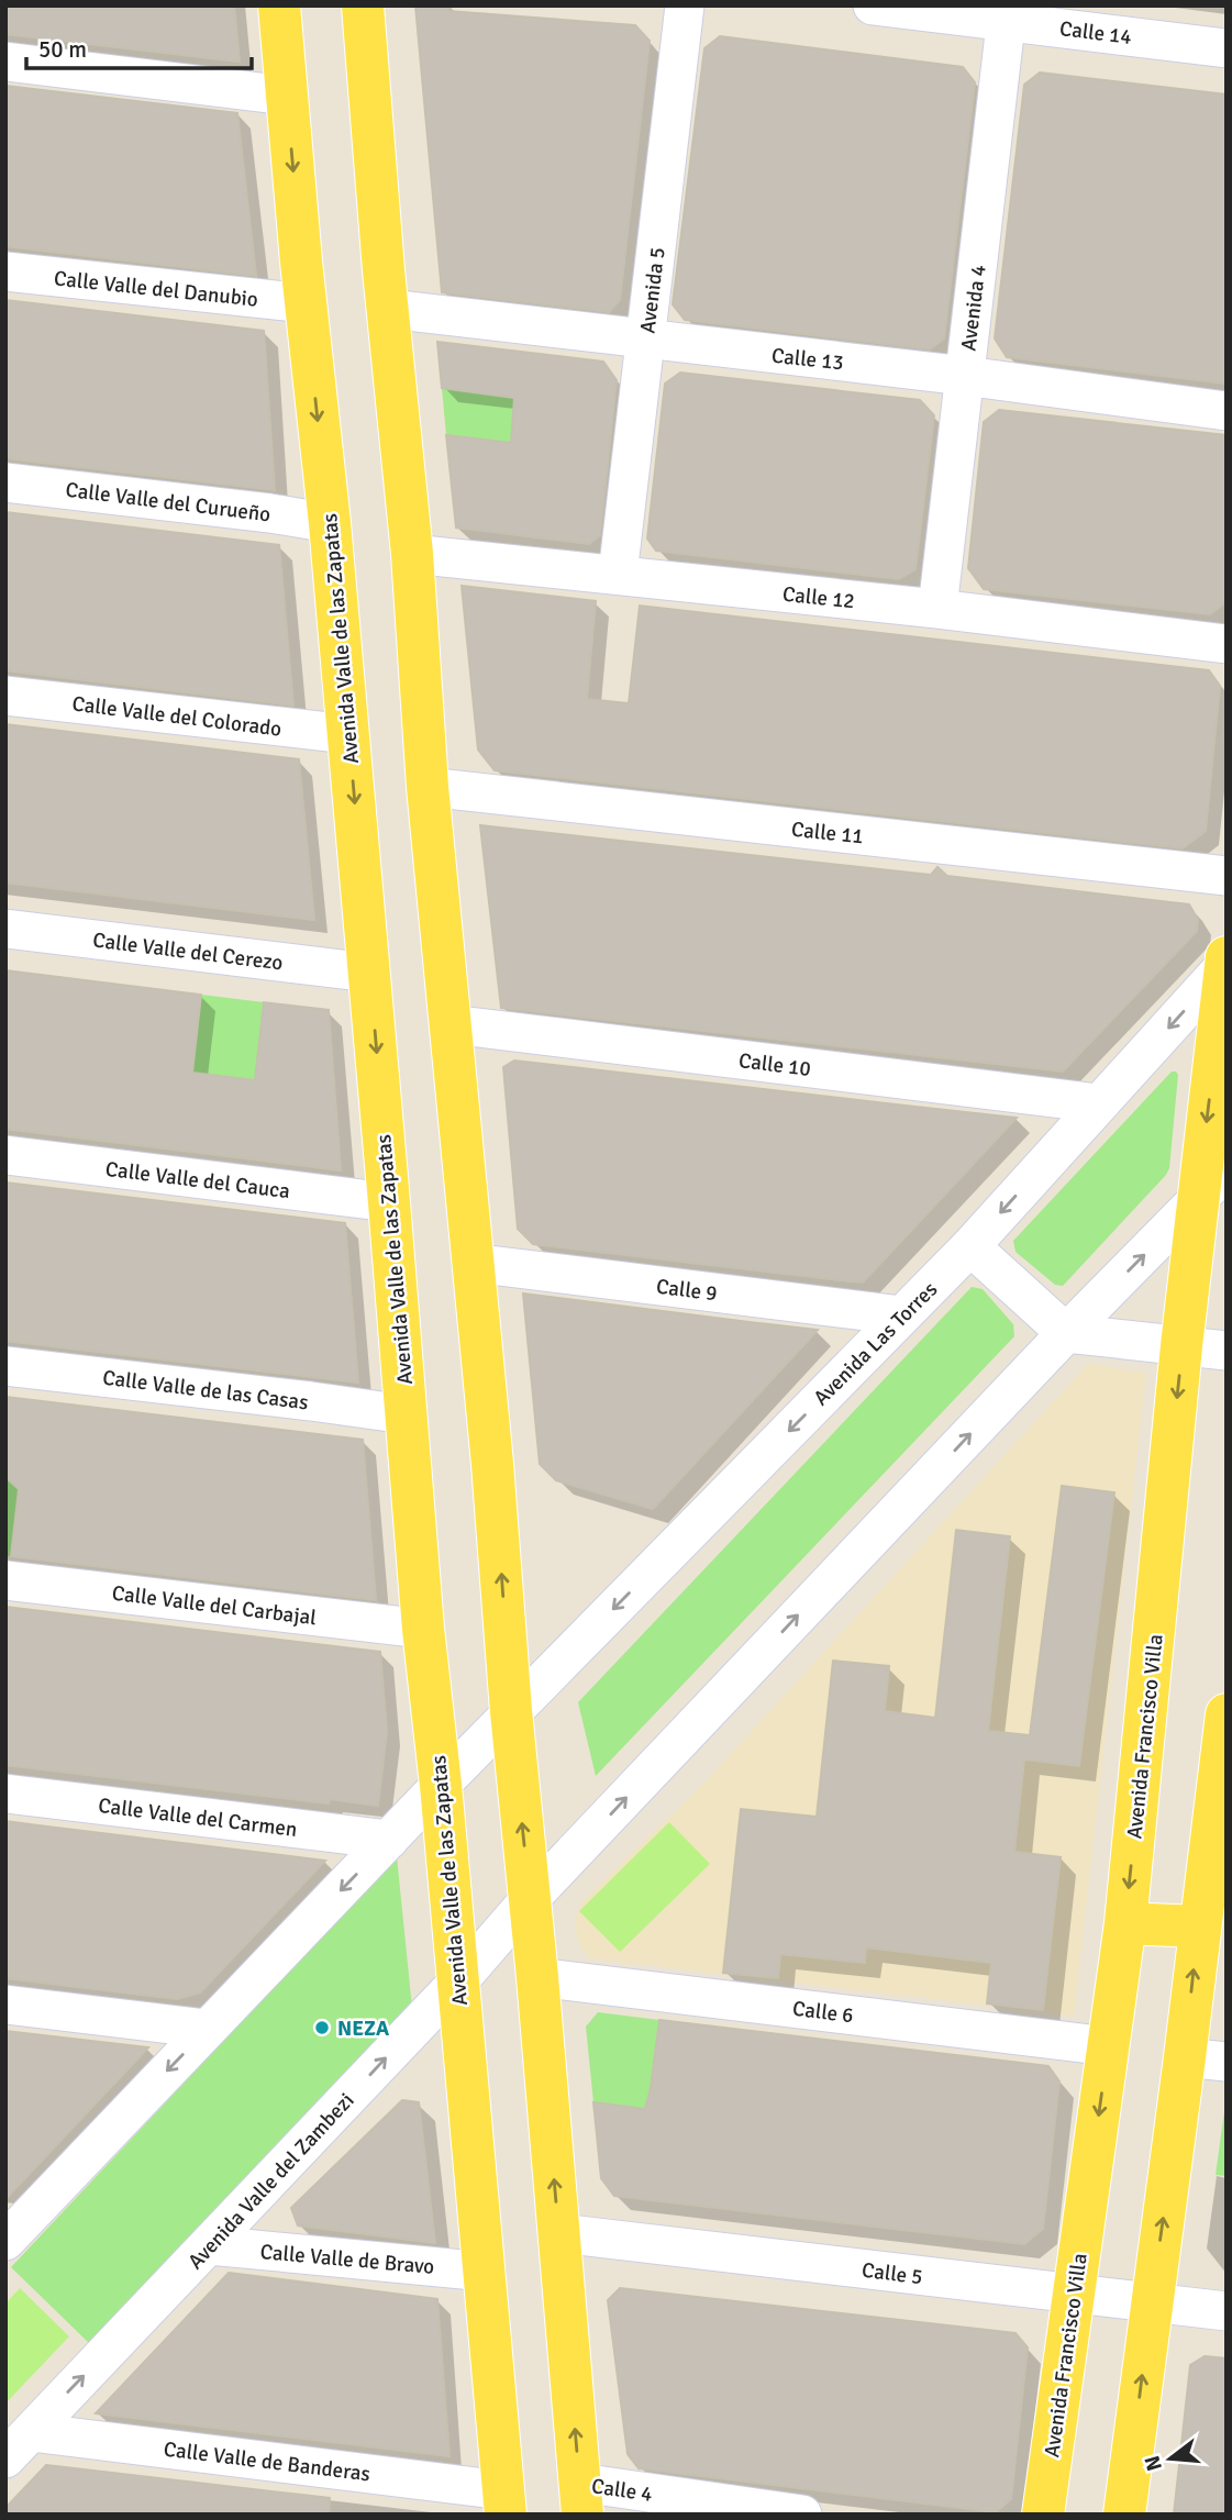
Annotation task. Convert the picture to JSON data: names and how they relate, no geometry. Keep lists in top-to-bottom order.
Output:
{
  "streets": {
    "main road": ["Avenida Valle de las Zapatas", "Avenida Francisco Villa"],
    "street": [
      "Calle 14",
      "Calle Valle del Danubio",
      "Avenida 5",
      "Avenida 4",
      "Calle 13",
      "Calle Valle del Curueño",
      "Calle 12",
      "Calle Valle del Colorado",
      "Calle 11",
      "Calle Valle del Cerezo",
      "Calle 10",
      "Calle Valle del Cauca",
      "Calle 9",
      "Avenida Las Torres",
      "Calle Valle de las Casas",
      "Calle Valle del Carbajal",
      "Calle Valle del Carmen",
      "Calle 6",
      "Avenida Valle del Zambezi",
      "Calle Valle de Bravo",
      "Calle 5",
      "Calle Valle de Banderas",
      "Calle 4"
    ]
  },
  "crossings": [
    ["Calle 14", "Avenida 4"],
    ["Calle Valle del Danubio", "Avenida Valle de las Zapatas"],
    ["Avenida 5", "Calle 13"],
    ["Avenida 5", "Calle 12"],
    ["Avenida 4", "Calle 13"],
    ["Avenida 4", "Calle 12"],
    ["Calle Valle del Curueño", "Avenida Valle de las Zapatas"],
    ["Avenida Valle de las Zapatas", "Calle Valle del Colorado"],
    ["Avenida Valle de las Zapatas", "Calle Valle del Cerezo"],
    ["Avenida Valle de las Zapatas", "Calle Valle del Cauca"],
    ["Avenida Valle de las Zapatas", "Calle Valle de las Casas"],
    ["Avenida Valle de las Zapatas", "Calle Valle del Carbajal"],
    ["Avenida Valle de las Zapatas", "Avenida Valle del Zambezi"],
    ["Avenida Valle de las Zapatas", "Calle Valle de Bravo"],
    ["Avenida Valle de las Zapatas", "Calle Valle de Banderas"],
    ["Calle 10", "Avenida Las Torres"],
    ["Calle 9", "Avenida Las Torres"],
    ["Avenida Las Torres", "Avenida Francisco Villa"],
    ["Avenida Francisco Villa", "Calle 6"],
    ["Avenida Francisco Villa", "Calle 5"],
    ["Avenida Valle del Zambezi", "Calle Valle de Bravo"],
    ["Avenida Valle del Zambezi", "Calle Valle de Banderas"]
  ],
  "places": ["NEZA"],
  "scale_bar": "50 m",
  "north": "left"
}
